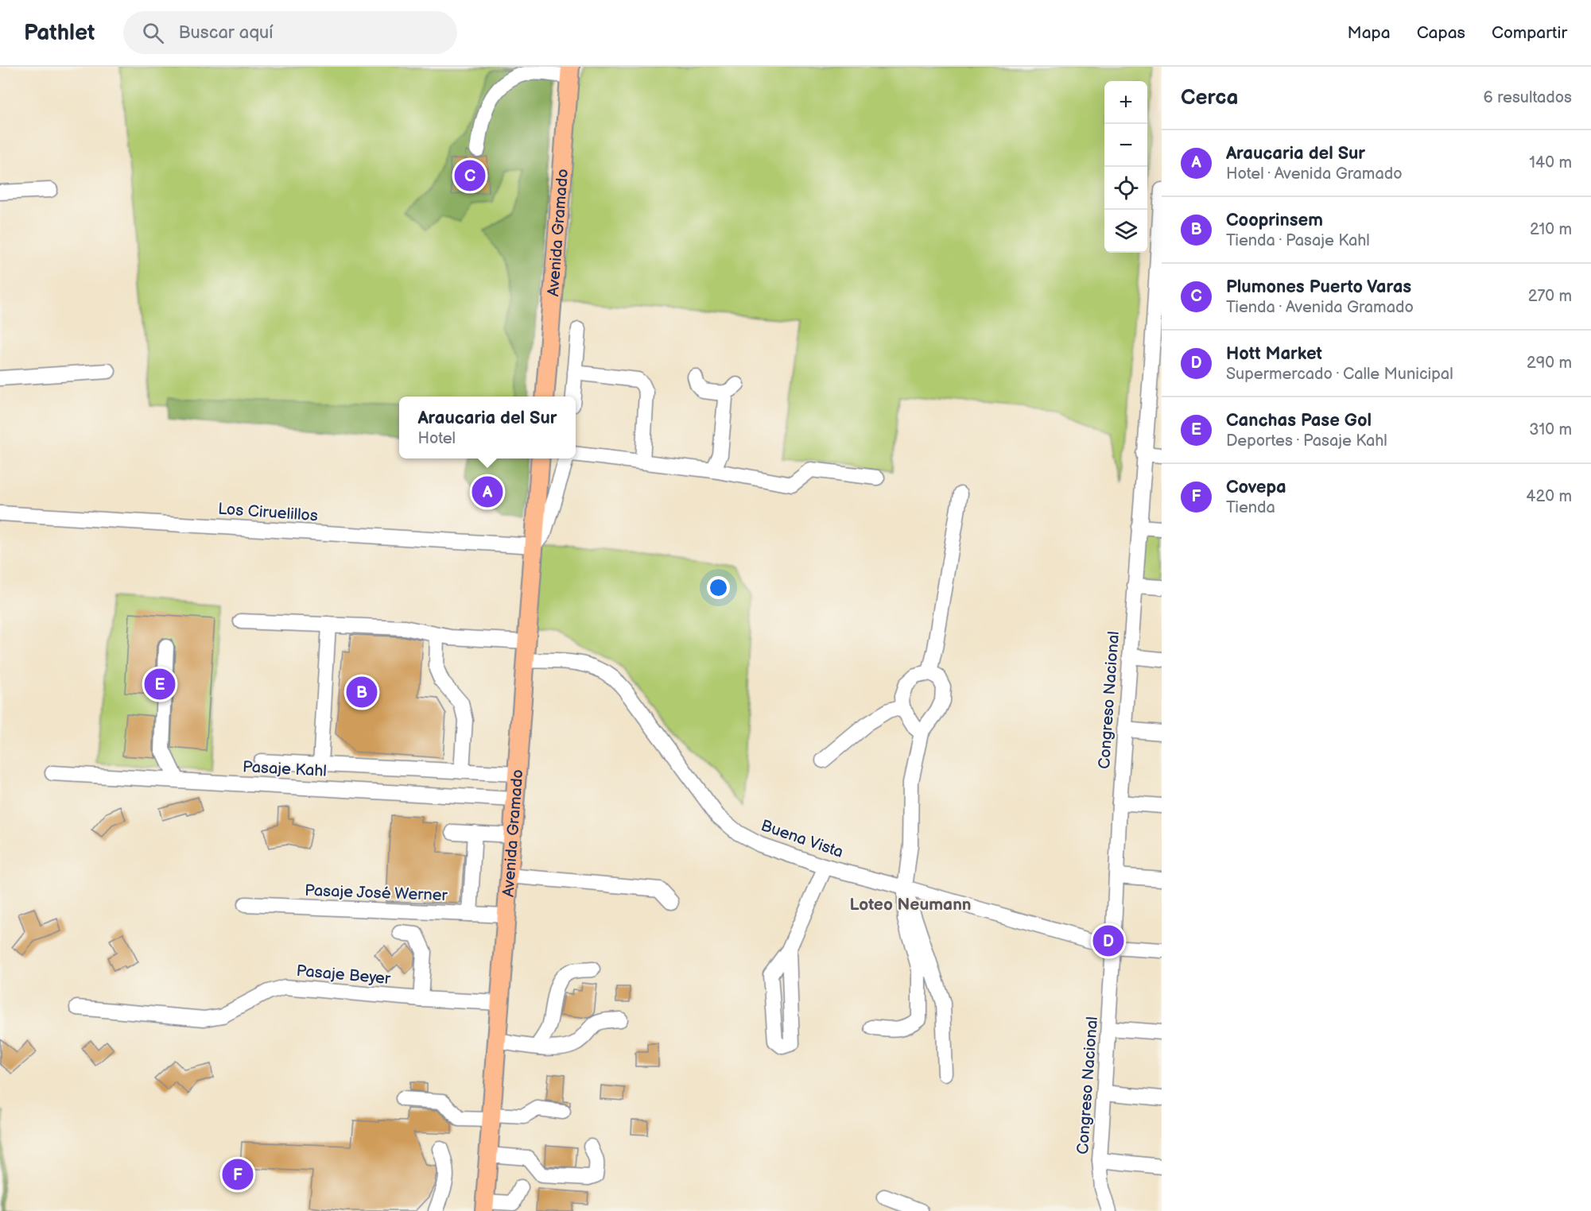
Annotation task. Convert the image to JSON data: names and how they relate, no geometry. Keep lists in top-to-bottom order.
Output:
{
  "streets": {
    "main road": ["Avenida Gramado"],
    "street": [
      "Los Ciruelillos",
      "Congreso Nacional",
      "Pasaje Kahl",
      "Buena Vista",
      "Pasaje José Werner",
      "Pasaje Beyer"
    ]
  },
  "crossings": [
    ["Avenida Gramado", "Los Ciruelillos"],
    ["Avenida Gramado", "Pasaje Kahl"],
    ["Avenida Gramado", "Buena Vista"],
    ["Avenida Gramado", "Pasaje José Werner"],
    ["Avenida Gramado", "Pasaje Beyer"],
    ["Congreso Nacional", "Buena Vista"]
  ],
  "districts": ["Loteo Neumann"],
  "page": {
    "header": "Pathlet",
    "search": "Buscar aquí",
    "nav": ["Mapa", "Capas", "Compartir"],
    "heading": ["Cerca", "6 resultados"],
    "map_buttons": ["+", "−"],
    "list": [
      {
        "mark": "A",
        "name": "Araucaria del Sur",
        "note": "Hotel · Avenida Gramado",
        "value": "140 m"
      },
      {
        "mark": "B",
        "name": "Cooprinsem",
        "note": "Tienda · Pasaje Kahl",
        "value": "210 m"
      },
      {
        "mark": "C",
        "name": "Plumones Puerto Varas",
        "note": "Tienda · Avenida Gramado",
        "value": "270 m"
      },
      {
        "mark": "D",
        "name": "Hott Market",
        "note": "Supermercado · Calle Municipal",
        "value": "290 m"
      },
      {
        "mark": "E",
        "name": "Canchas Pase Gol",
        "note": "Deportes · Pasaje Kahl",
        "value": "310 m"
      },
      {
        "mark": "F",
        "name": "Covepa",
        "note": "Tienda",
        "value": "420 m"
      }
    ],
    "pins": [
      "C",
      "A",
      "E",
      "B",
      "D",
      "F"
    ],
    "popup": ["Araucaria del Sur", "Hotel"]
  }
}
